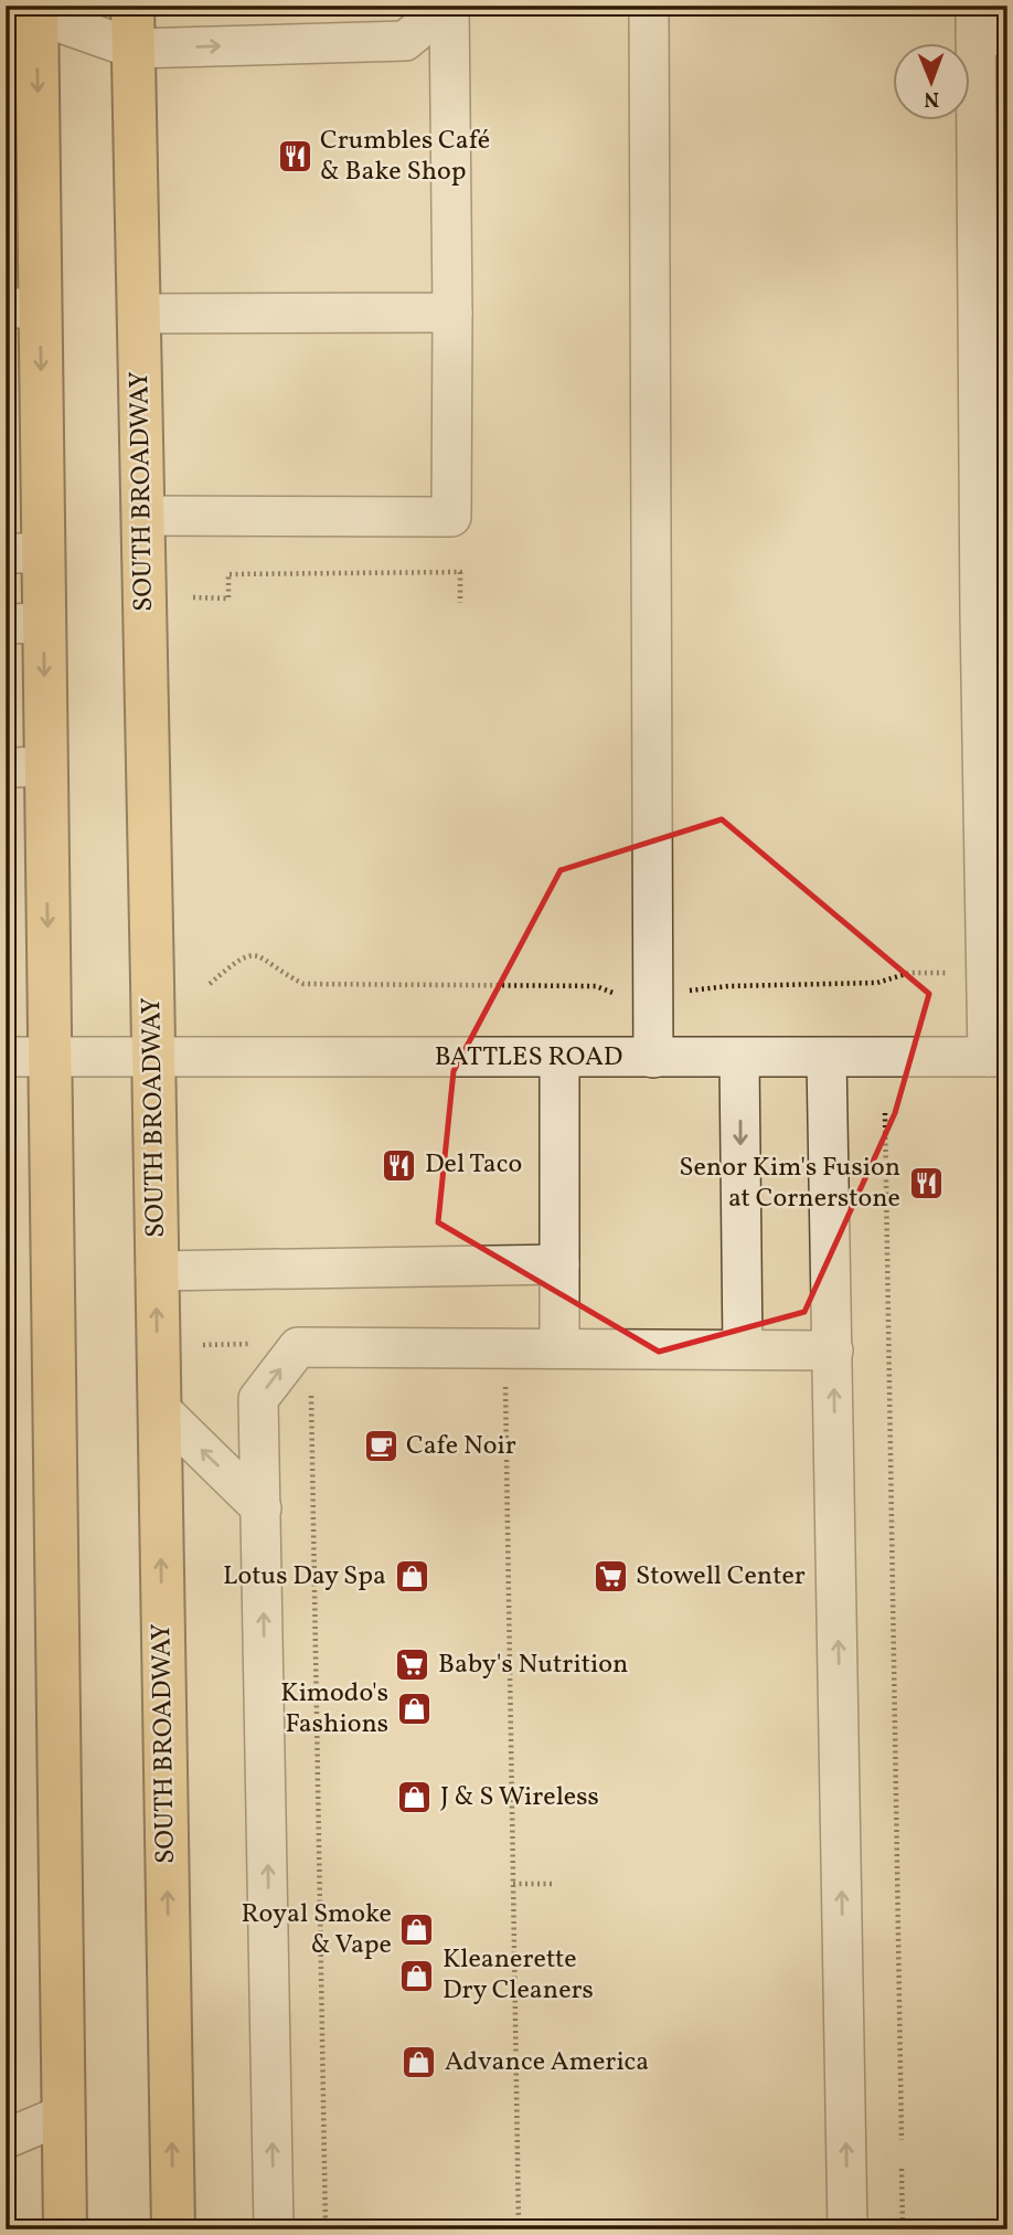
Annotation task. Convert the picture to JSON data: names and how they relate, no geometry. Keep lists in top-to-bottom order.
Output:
{
  "streets": {
    "main road": ["SOUTH BROADWAY"],
    "street": ["BATTLES ROAD"]
  },
  "crossings": [
    ["SOUTH BROADWAY", "BATTLES ROAD"]
  ],
  "places": {
    "restaurant": ["Crumbles Café & Bake Shop", "Del Taco", "Senor Kim's Fusion at Cornerstone"],
    "cafe": ["Cafe Noir"],
    "shop": [
      "Lotus Day Spa",
      "Kimodo's Fashions",
      "J & S Wireless",
      "Royal Smoke & Vape",
      "Kleanerette Dry Cleaners",
      "Advance America"
    ],
    "supermarket": ["Stowell Center", "Baby's Nutrition"]
  },
  "north": "bottom"
}
